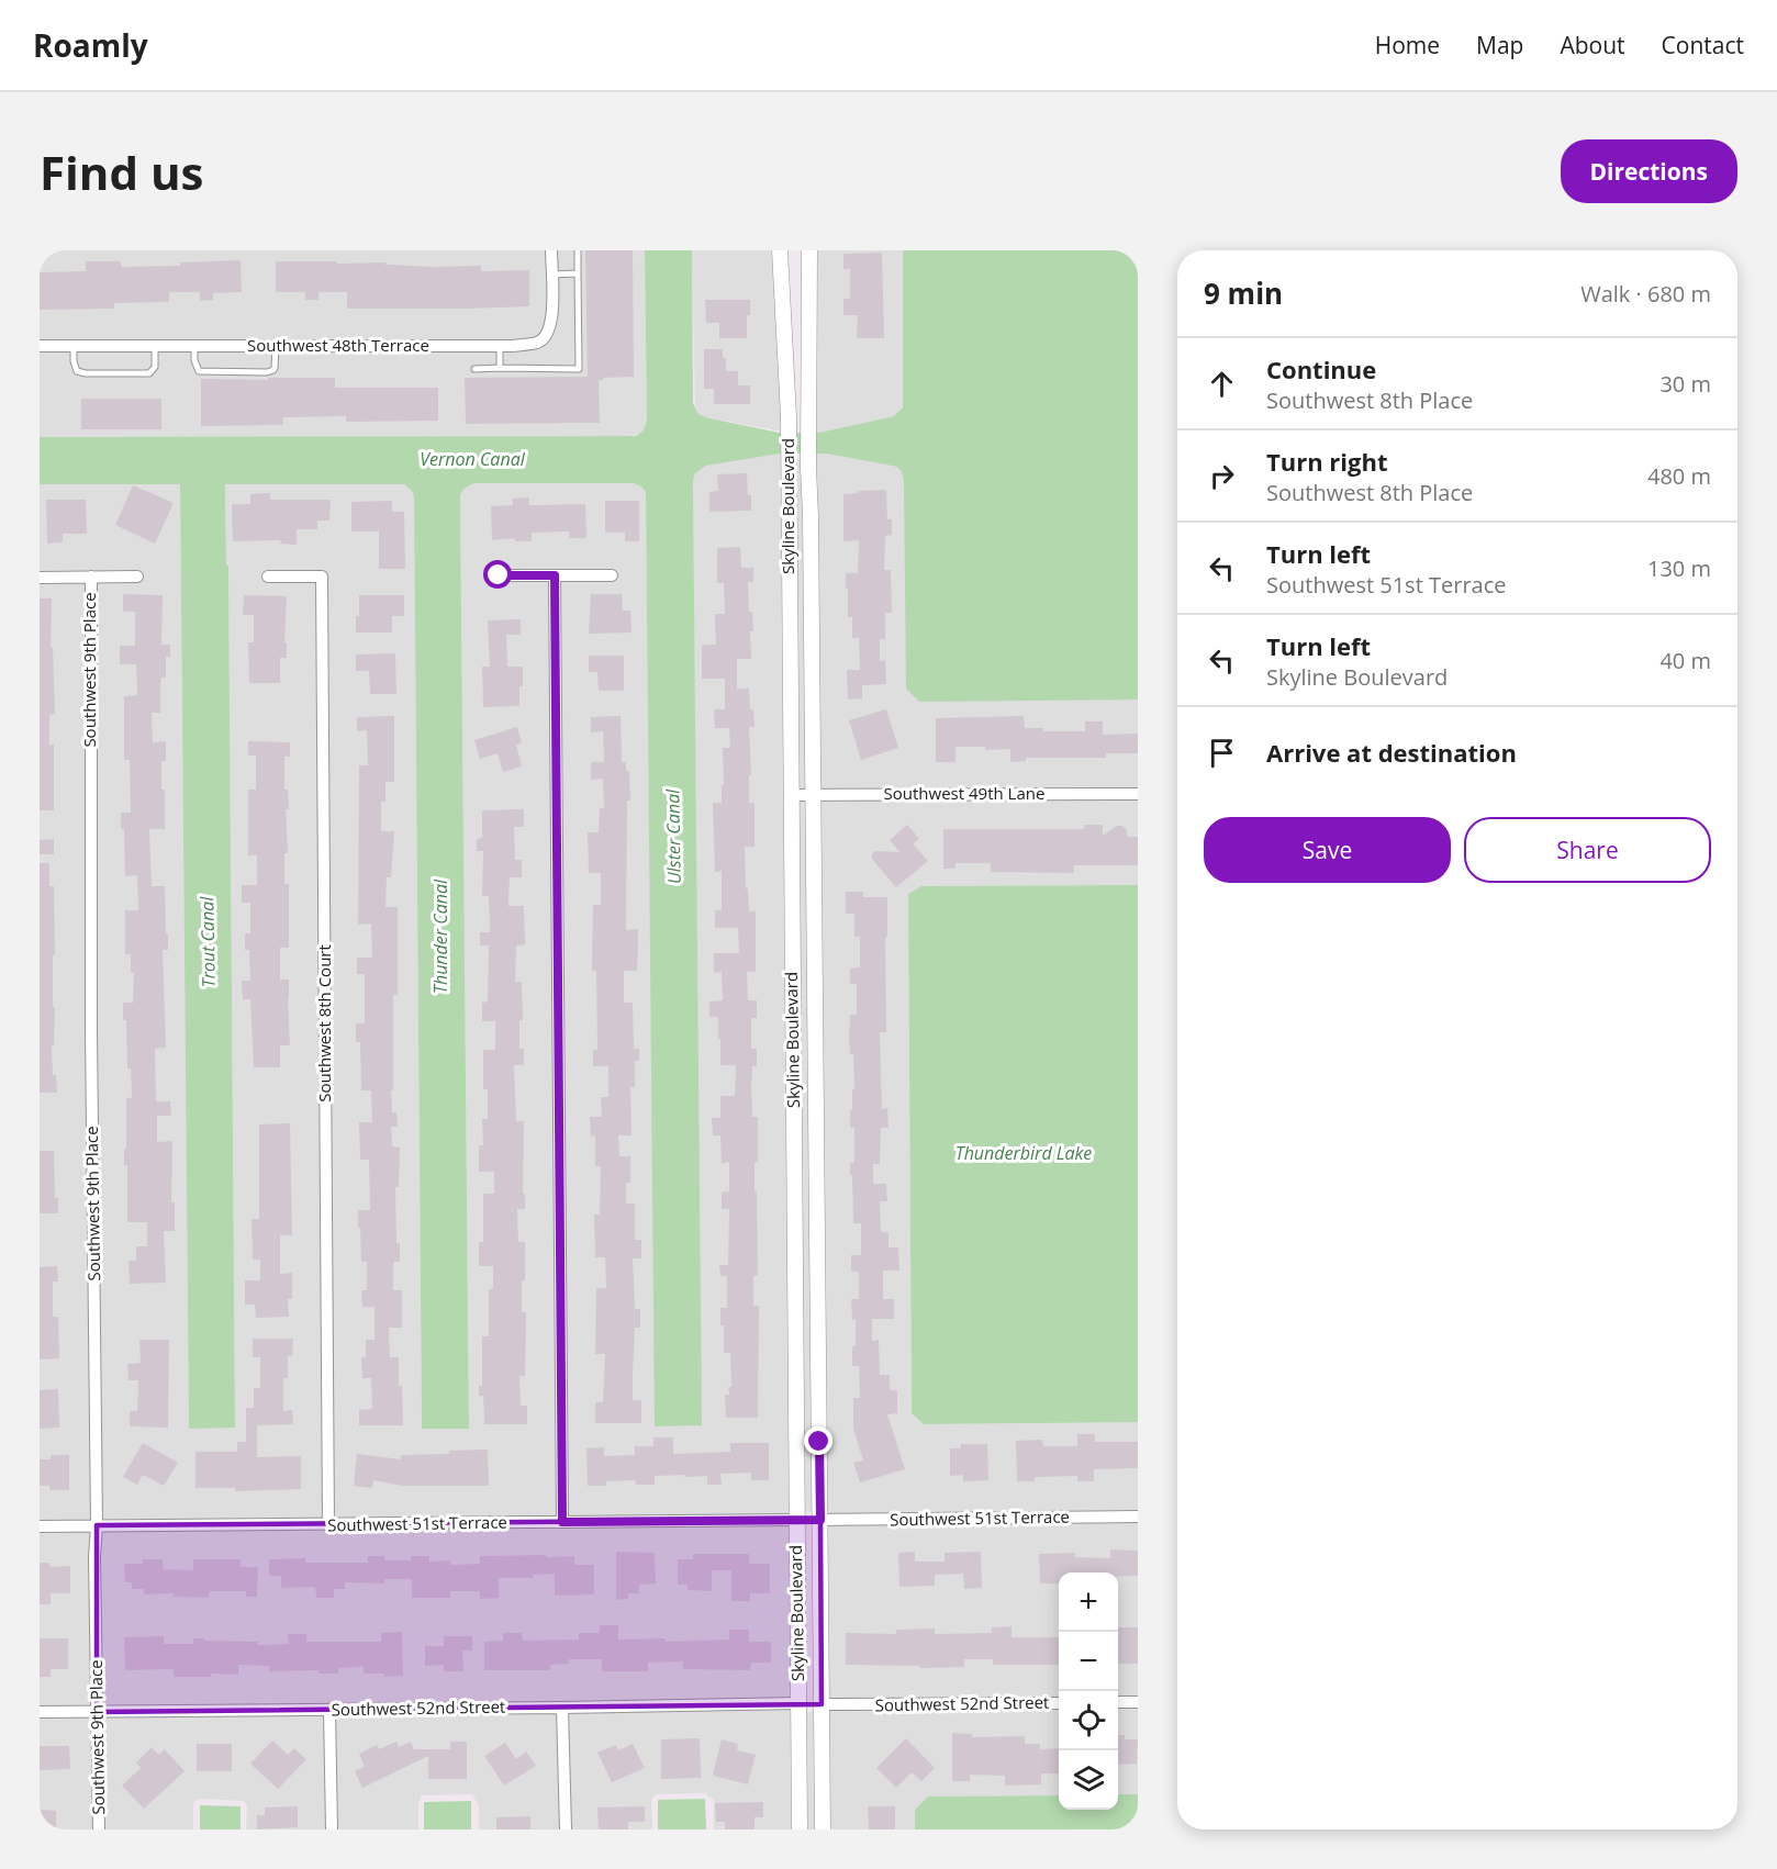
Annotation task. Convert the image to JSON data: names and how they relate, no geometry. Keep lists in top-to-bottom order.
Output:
{
  "streets": {
    "street": [
      "Southwest 48th Terrace",
      "Skyline Boulevard",
      "Southwest 9th Place",
      "Southwest 49th Lane",
      "Southwest 8th Court",
      "Southwest 51st Terrace",
      "Southwest 52nd Street"
    ]
  },
  "crossings": [
    ["Skyline Boulevard", "Southwest 49th Lane"],
    ["Skyline Boulevard", "Southwest 51st Terrace"],
    ["Skyline Boulevard", "Southwest 52nd Street"],
    ["Southwest 9th Place", "Southwest 51st Terrace"],
    ["Southwest 9th Place", "Southwest 52nd Street"],
    ["Southwest 8th Court", "Southwest 51st Terrace"]
  ],
  "water": [
    "Vernon Canal",
    "Ulster Canal",
    "Thunder Canal",
    "Trout Canal",
    "Thunderbird Lake"
  ],
  "page": {
    "header": "Roamly",
    "nav": [
      "Home",
      "Map",
      "About",
      "Contact"
    ],
    "buttons": [
      "Directions",
      ["Save", "Share"]
    ],
    "title": "Find us",
    "heading": ["9 min", "Walk · 680 m"],
    "list": [
      ["Continue", "Southwest 8th Place", "30 m"],
      ["Turn right", "Southwest 8th Place", "480 m"],
      ["Turn left", "Southwest 51st Terrace", "130 m"],
      ["Turn left", "Skyline Boulevard", "40 m"],
      "Arrive at destination"
    ],
    "map_buttons": ["+", "−"]
  }
}
